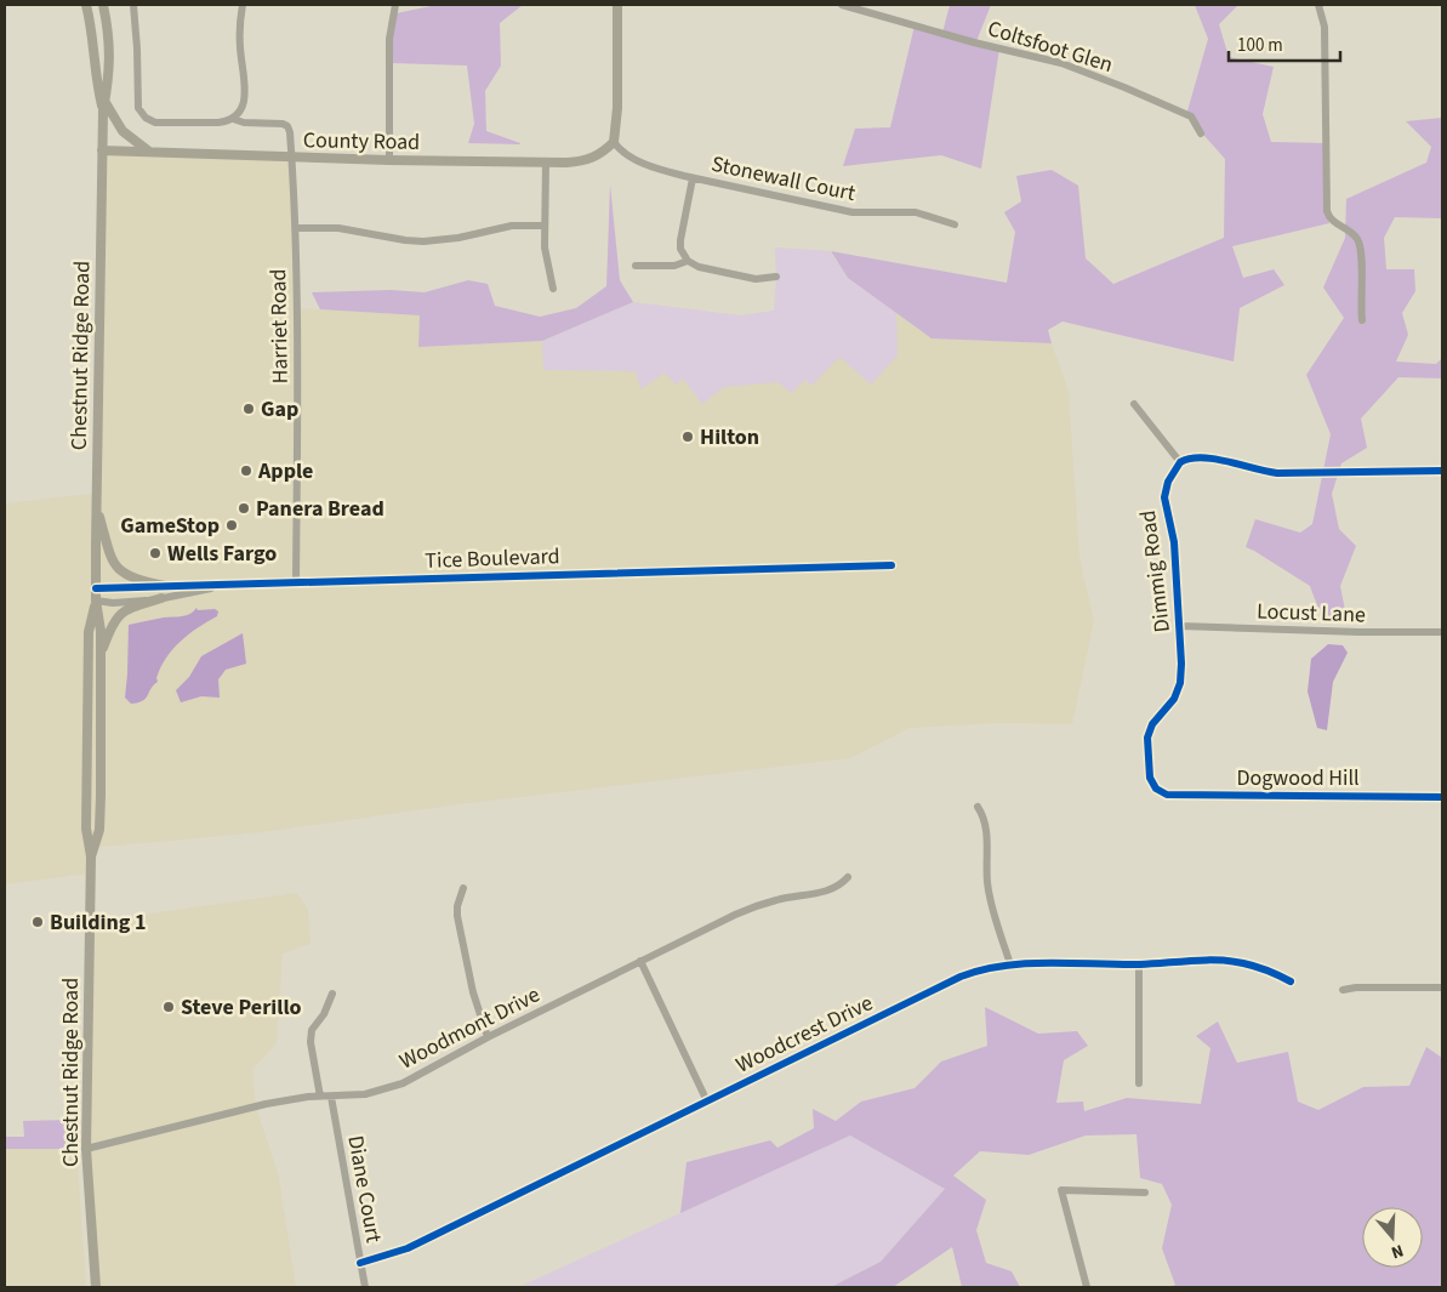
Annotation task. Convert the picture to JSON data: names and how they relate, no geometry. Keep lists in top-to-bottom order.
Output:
{
  "streets": {
    "main road": ["County Road", "Chestnut Ridge Road"],
    "street": [
      "Coltsfoot Glen",
      "Stonewall Court",
      "Harriet Road",
      "Tice Boulevard",
      "Dimmig Road",
      "Locust Lane",
      "Dogwood Hill",
      "Woodmont Drive",
      "Woodcrest Drive",
      "Diane Court"
    ]
  },
  "crossings": [
    ["County Road", "Stonewall Court"],
    ["County Road", "Harriet Road"],
    ["County Road", "Chestnut Ridge Road"],
    ["Harriet Road", "Tice Boulevard"],
    ["Chestnut Ridge Road", "Tice Boulevard"],
    ["Chestnut Ridge Road", "Woodmont Drive"],
    ["Dimmig Road", "Locust Lane"],
    ["Dimmig Road", "Dogwood Hill"],
    ["Woodmont Drive", "Diane Court"],
    ["Woodcrest Drive", "Diane Court"]
  ],
  "places": [
    "Gap",
    "Hilton",
    "Apple",
    "Panera Bread",
    "GameStop",
    "Wells Fargo",
    "Building 1",
    "Steve Perillo"
  ],
  "scale_bar": "100 m",
  "north": "bottom"
}
